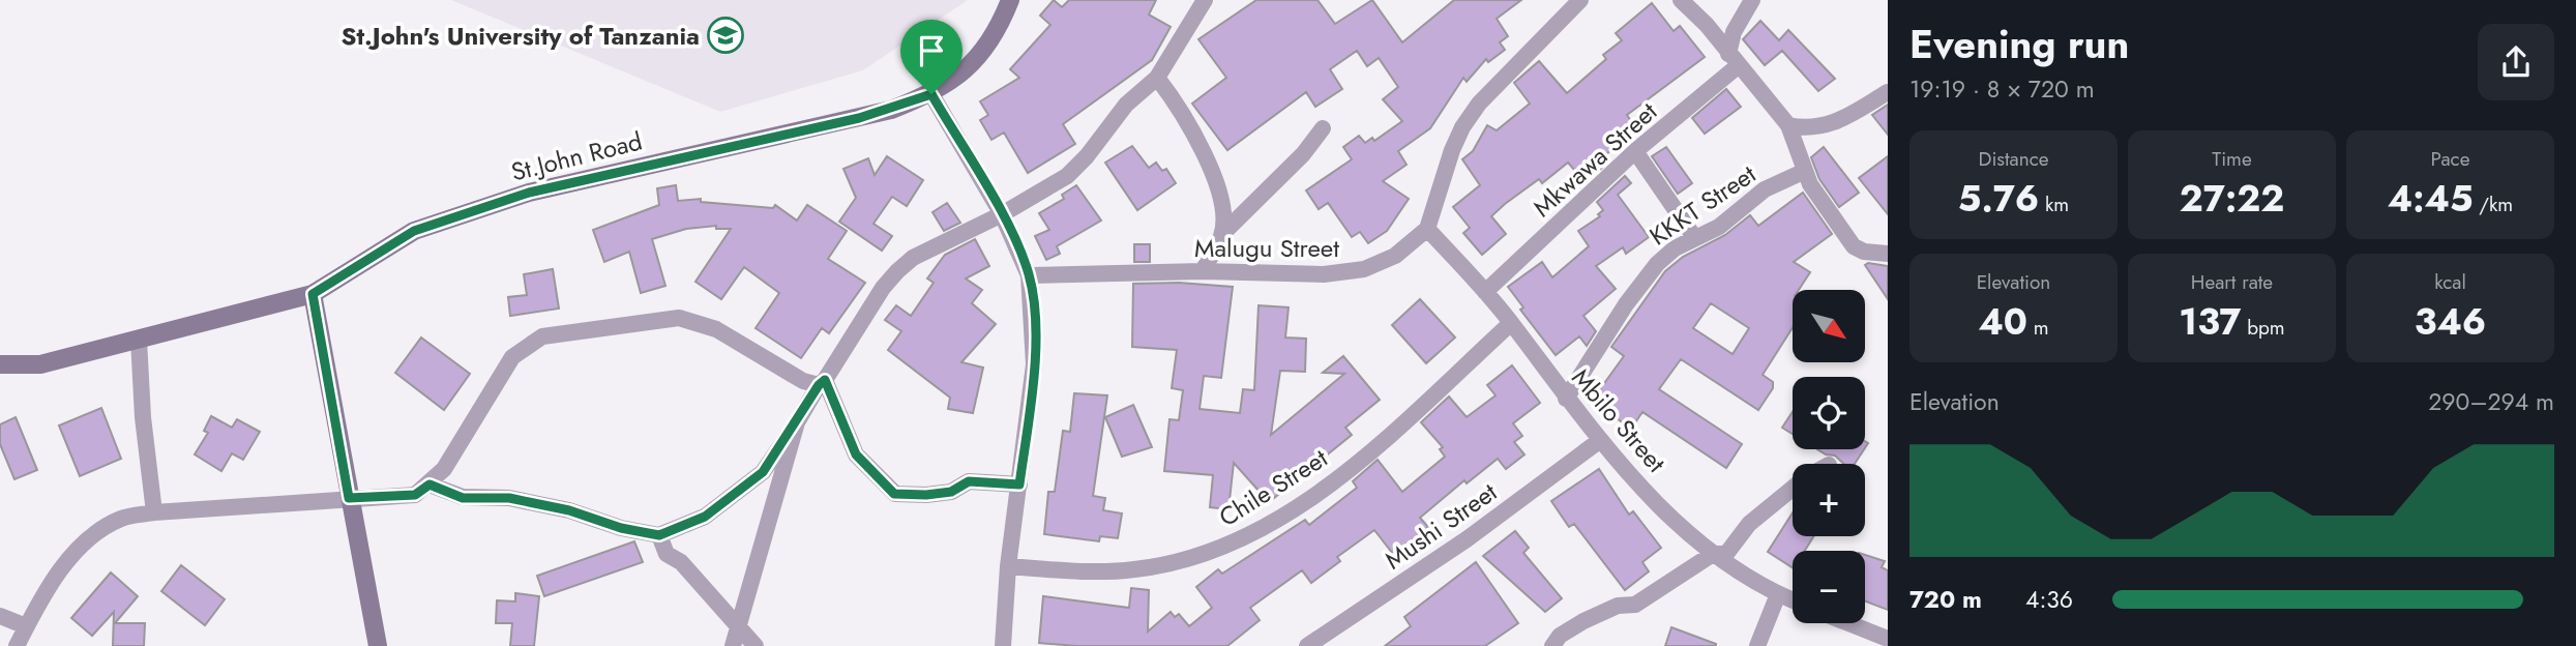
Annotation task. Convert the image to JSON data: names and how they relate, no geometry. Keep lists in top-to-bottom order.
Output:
{
  "streets": {
    "street": [
      "St.John Road",
      "Mkwawa Street",
      "KKKT Street",
      "Malugu Street",
      "Mbilo Street",
      "Chile Street",
      "Mushi Street"
    ]
  },
  "crossings": [
    ["Mkwawa Street", "Mbilo Street"],
    ["KKKT Street", "Mbilo Street"],
    ["Malugu Street", "Mbilo Street"],
    ["Mbilo Street", "Chile Street"],
    ["Mbilo Street", "Mushi Street"]
  ],
  "places": {
    "school or university": ["St.John's University of Tanzania"]
  },
  "north": "bottom right",
  "page": {
    "heading": ["Evening run", "19:19 · 8 × 720 m"],
    "stats": [
      ["Distance", "5.76 km"],
      ["Time", "27:22"],
      ["Pace", "4:45 /km"],
      ["Elevation", "40 m"],
      ["Heart rate", "137 bpm"],
      ["kcal", "346"]
    ],
    "map_buttons": ["+", "−"],
    "chart": ["Elevation", "290–294 m"],
    "list": [
      {
        "name": "720 m",
        "note": "4:36"
      }
    ]
  }
}
